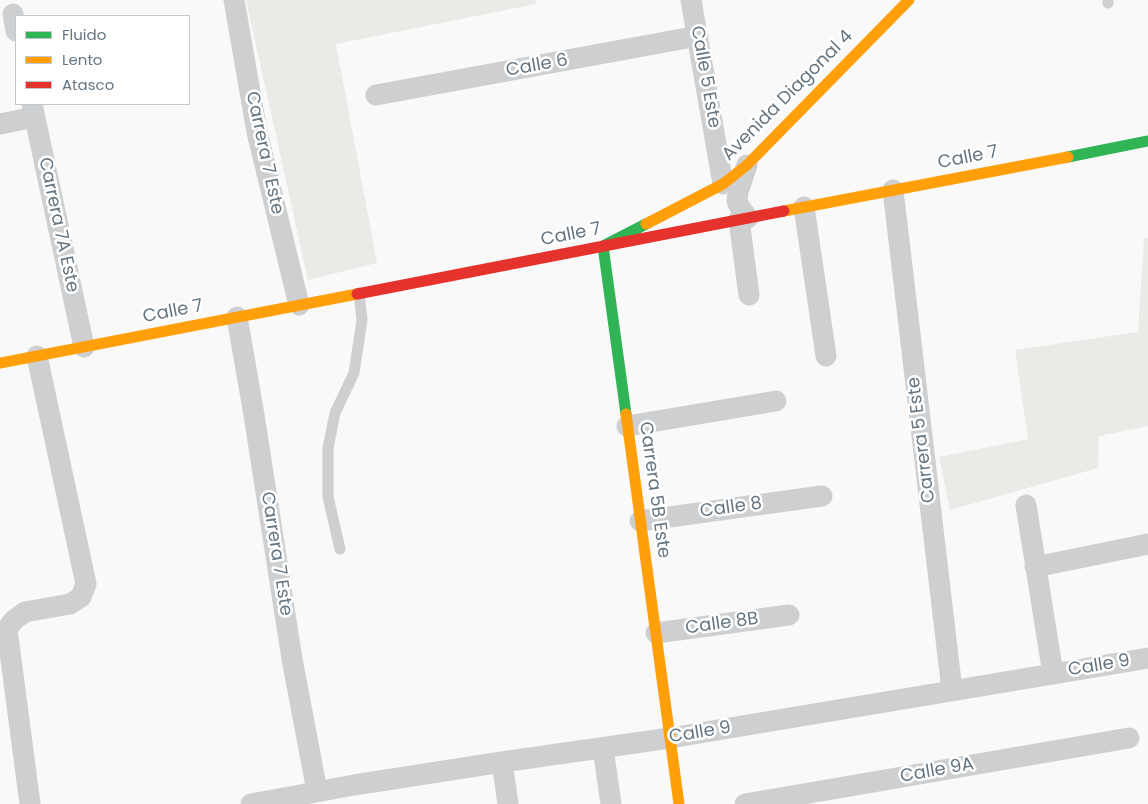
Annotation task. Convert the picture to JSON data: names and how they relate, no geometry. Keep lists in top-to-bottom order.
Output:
{
  "streets": {
    "street": [
      "Calle 6",
      "Calle 5 Este",
      "Avenida Diagonal 4",
      "Carrera 7 Este",
      "Calle 7",
      "Carrera 7A Este",
      "Carrera 5 Este",
      "Carrera 5B Este",
      "Calle 8",
      "Calle 8B",
      "Calle 9",
      "Calle 9A"
    ]
  },
  "crossings": [
    ["Calle 6", "Calle 5 Este"],
    ["Calle 5 Este", "Avenida Diagonal 4"],
    ["Avenida Diagonal 4", "Calle 7"],
    ["Avenida Diagonal 4", "Carrera 5B Este"],
    ["Carrera 7 Este", "Calle 7"],
    ["Carrera 7 Este", "Calle 9"],
    ["Calle 7", "Carrera 7A Este"],
    ["Calle 7", "Carrera 5 Este"],
    ["Calle 7", "Carrera 5B Este"],
    ["Carrera 5 Este", "Calle 9"],
    ["Carrera 5B Este", "Calle 8"],
    ["Carrera 5B Este", "Calle 8B"],
    ["Carrera 5B Este", "Calle 9"]
  ],
  "legend": ["Fluido", "Lento", "Atasco"]
}
